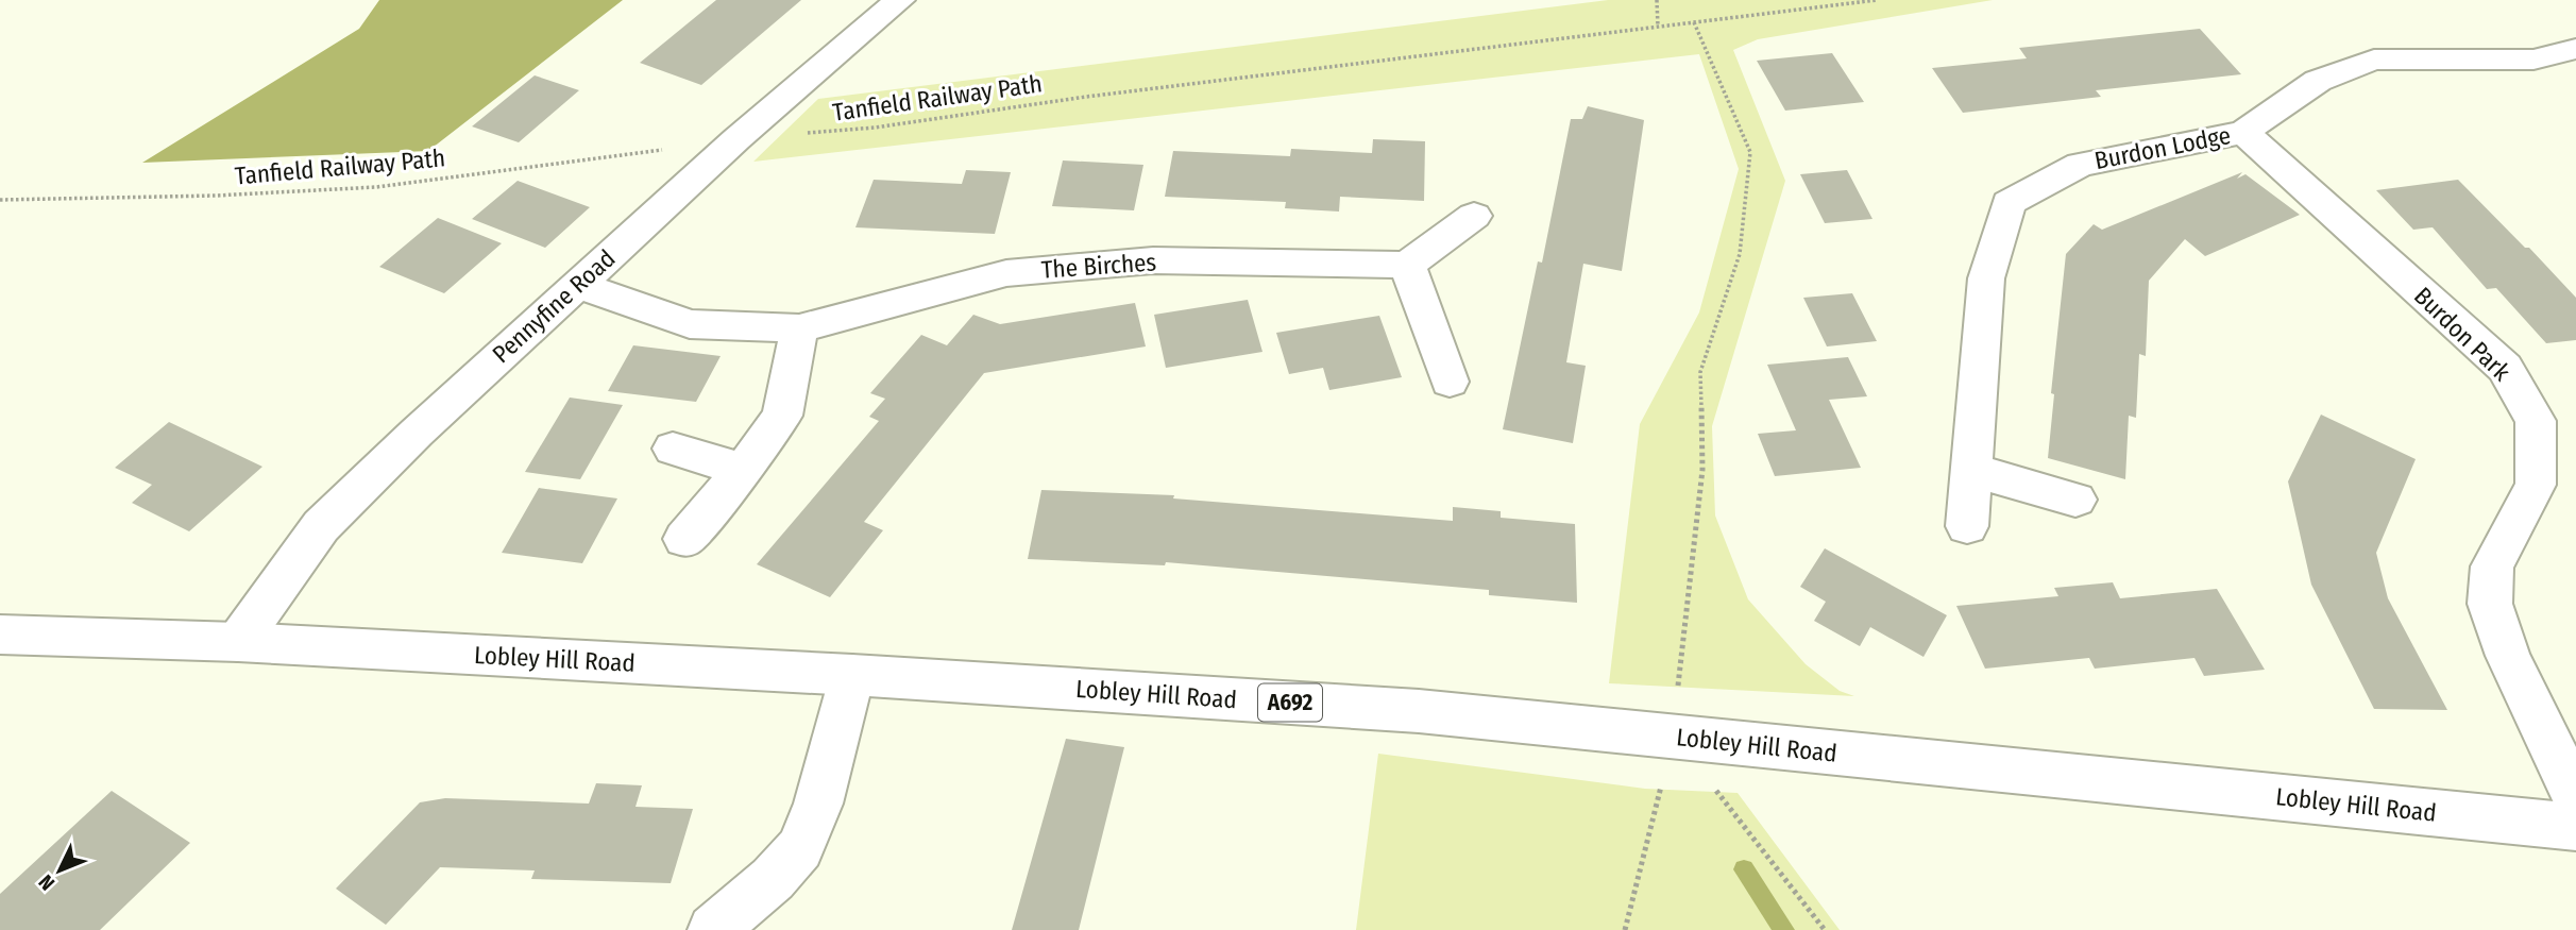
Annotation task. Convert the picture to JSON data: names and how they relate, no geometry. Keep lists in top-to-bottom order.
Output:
{
  "streets": {
    "main road": [
      "Burdon Lodge",
      "The Birches",
      "Pennyfine Road",
      "Burdon Park",
      "Lobley Hill Road",
      "A692"
    ],
    "path": ["Tanfield Railway Path"]
  },
  "crossings": [
    ["Tanfield Railway Path", "Pennyfine Road"],
    ["Burdon Lodge", "Burdon Park"],
    ["The Birches", "Pennyfine Road"],
    ["Pennyfine Road", "Lobley Hill Road"]
  ],
  "north": "bottom left"
}
